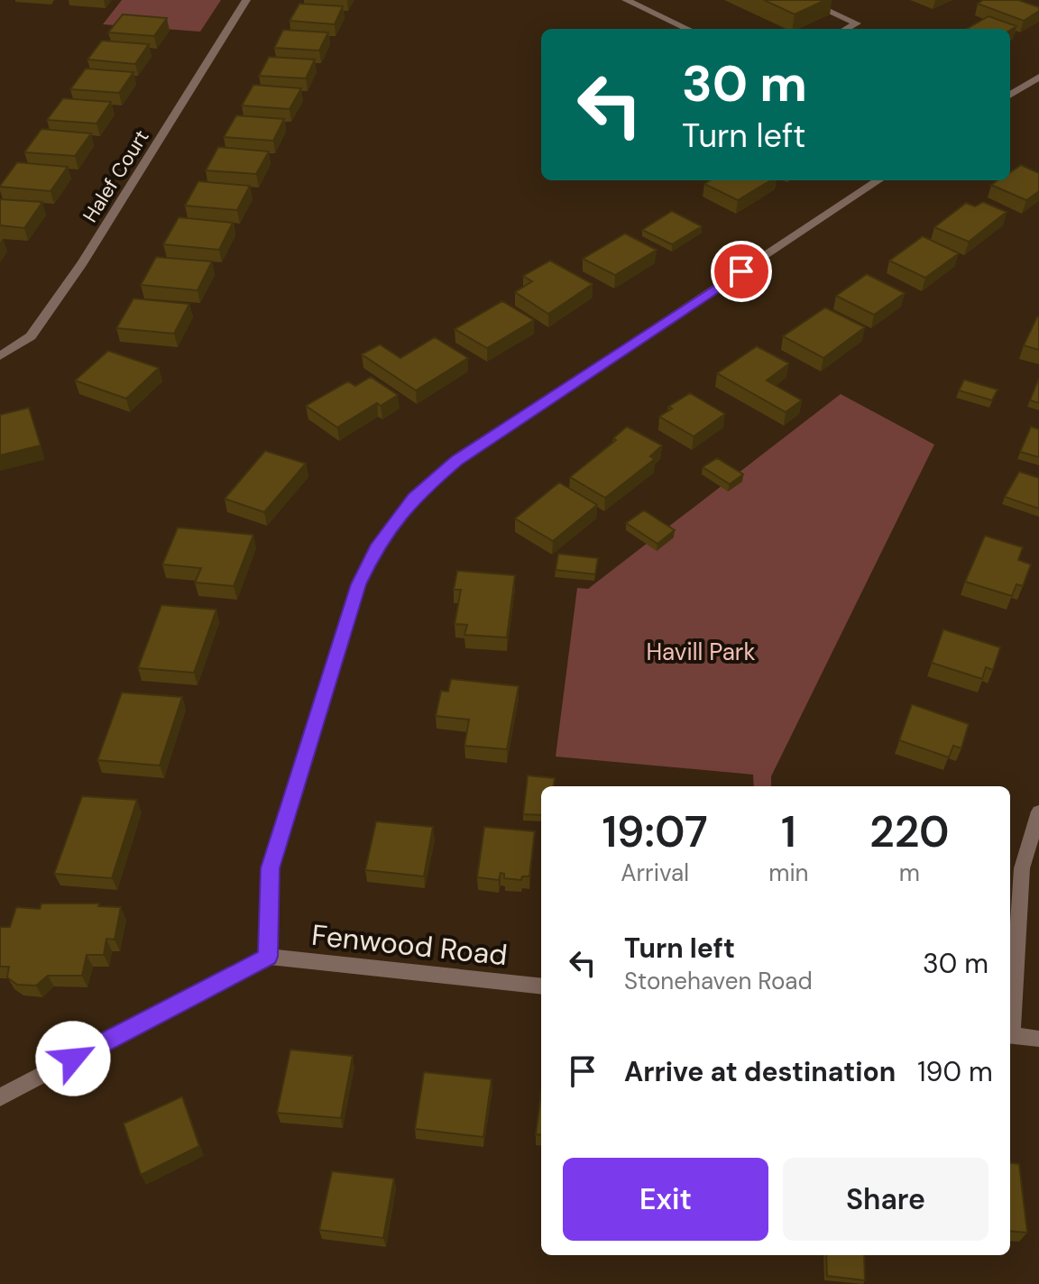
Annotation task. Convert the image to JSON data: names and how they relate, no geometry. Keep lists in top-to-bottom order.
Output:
{
  "streets": {
    "street": ["Halef Court", "Fenwood Road"]
  },
  "parks": ["Havill Park"],
  "page": {
    "turn": ["30 m", "Turn left"],
    "eta": [
      "19:07",
      "Arrival",
      "1",
      "min",
      "220",
      "m"
    ],
    "list": [
      {
        "name": "Turn left",
        "note": "Stonehaven Road",
        "value": "30 m"
      },
      {
        "name": "Arrive at destination",
        "value": "190 m"
      }
    ],
    "buttons": ["Exit", "Share"]
  }
}
